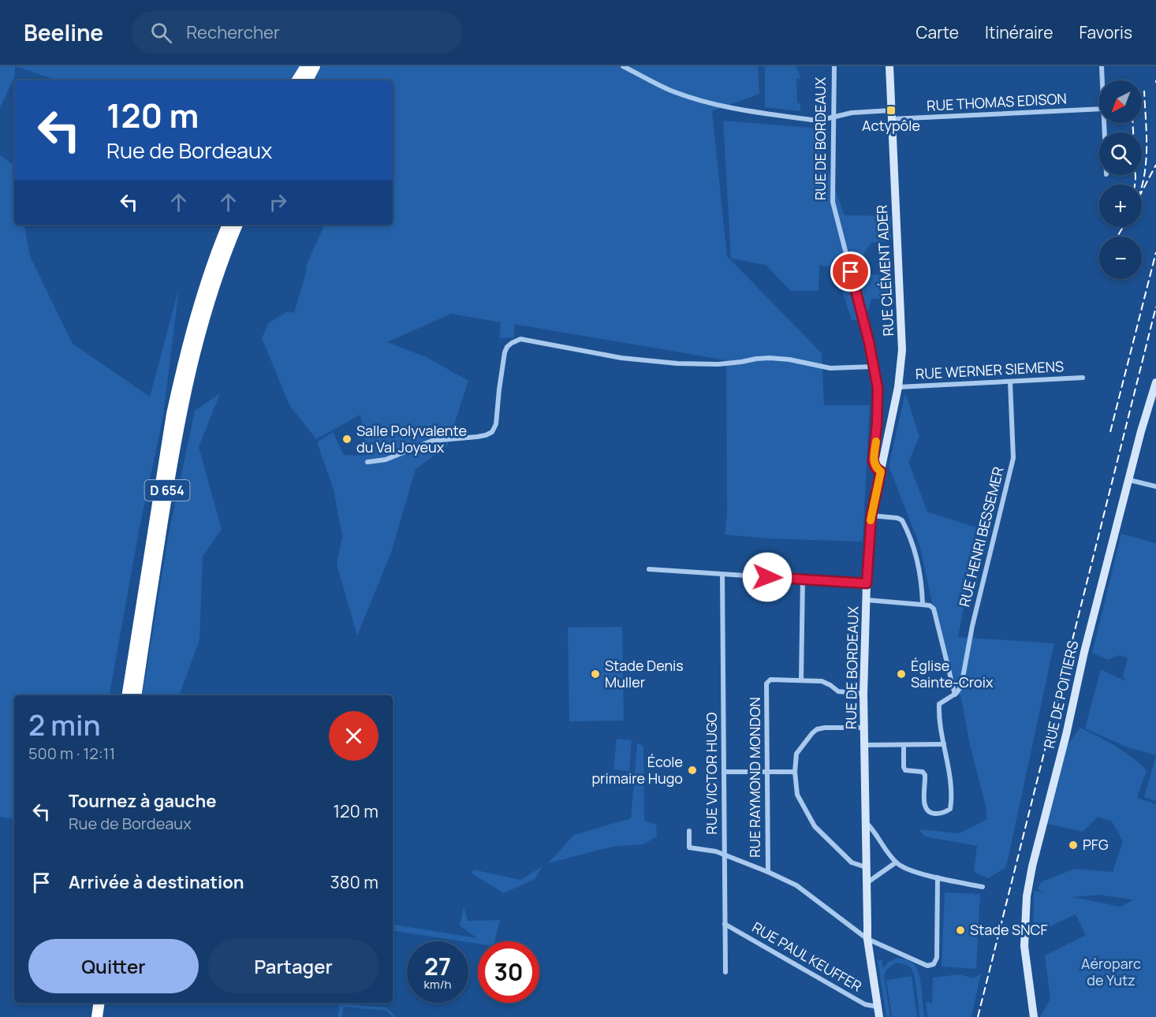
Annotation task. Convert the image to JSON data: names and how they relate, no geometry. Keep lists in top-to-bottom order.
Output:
{
  "streets": {
    "highway": ["D 654"],
    "street": [
      "RUE THOMAS EDISON",
      "RUE DE BORDEAUX",
      "RUE CLÉMENT ADER",
      "RUE WERNER SIEMENS",
      "RUE HENRI BESSEMER",
      "RUE DE POITIERS",
      "RUE VICTOR HUGO",
      "RUE RAYMOND MONDON",
      "RUE PAUL KEUFFER"
    ]
  },
  "crossings": [
    ["RUE THOMAS EDISON", "RUE DE BORDEAUX"],
    ["RUE THOMAS EDISON", "RUE CLÉMENT ADER"],
    ["RUE DE BORDEAUX", "RUE CLÉMENT ADER"],
    ["RUE DE BORDEAUX", "RUE PAUL KEUFFER"],
    ["RUE CLÉMENT ADER", "RUE WERNER SIEMENS"],
    ["RUE WERNER SIEMENS", "RUE HENRI BESSEMER"],
    ["RUE VICTOR HUGO", "RUE PAUL KEUFFER"]
  ],
  "parks": ["Aéroparc de Yutz"],
  "places": {
    "transit": ["Actypôle"],
    "other": [
      "Salle Polyvalente du Val Joyeux",
      "Stade Denis Muller",
      "Église Sainte-Croix",
      "École primaire Hugo",
      "PFG",
      "Stade SNCF"
    ]
  },
  "north": "bottom left",
  "page": {
    "header": "Beeline",
    "search": "Rechercher",
    "nav": ["Carte", "Itinéraire", "Favoris"],
    "map_buttons": ["+", "−"],
    "turn": ["120 m", "Rue de Bordeaux"],
    "heading": ["2 min", "500 m · 12:11"],
    "list": [
      {
        "name": "Tournez à gauche",
        "note": "Rue de Bordeaux",
        "value": "120 m"
      },
      {
        "name": "Arrivée à destination",
        "value": "380 m"
      }
    ],
    "buttons": ["Quitter", "Partager"],
    "speed": "27 km/h",
    "limit": "30"
  }
}
